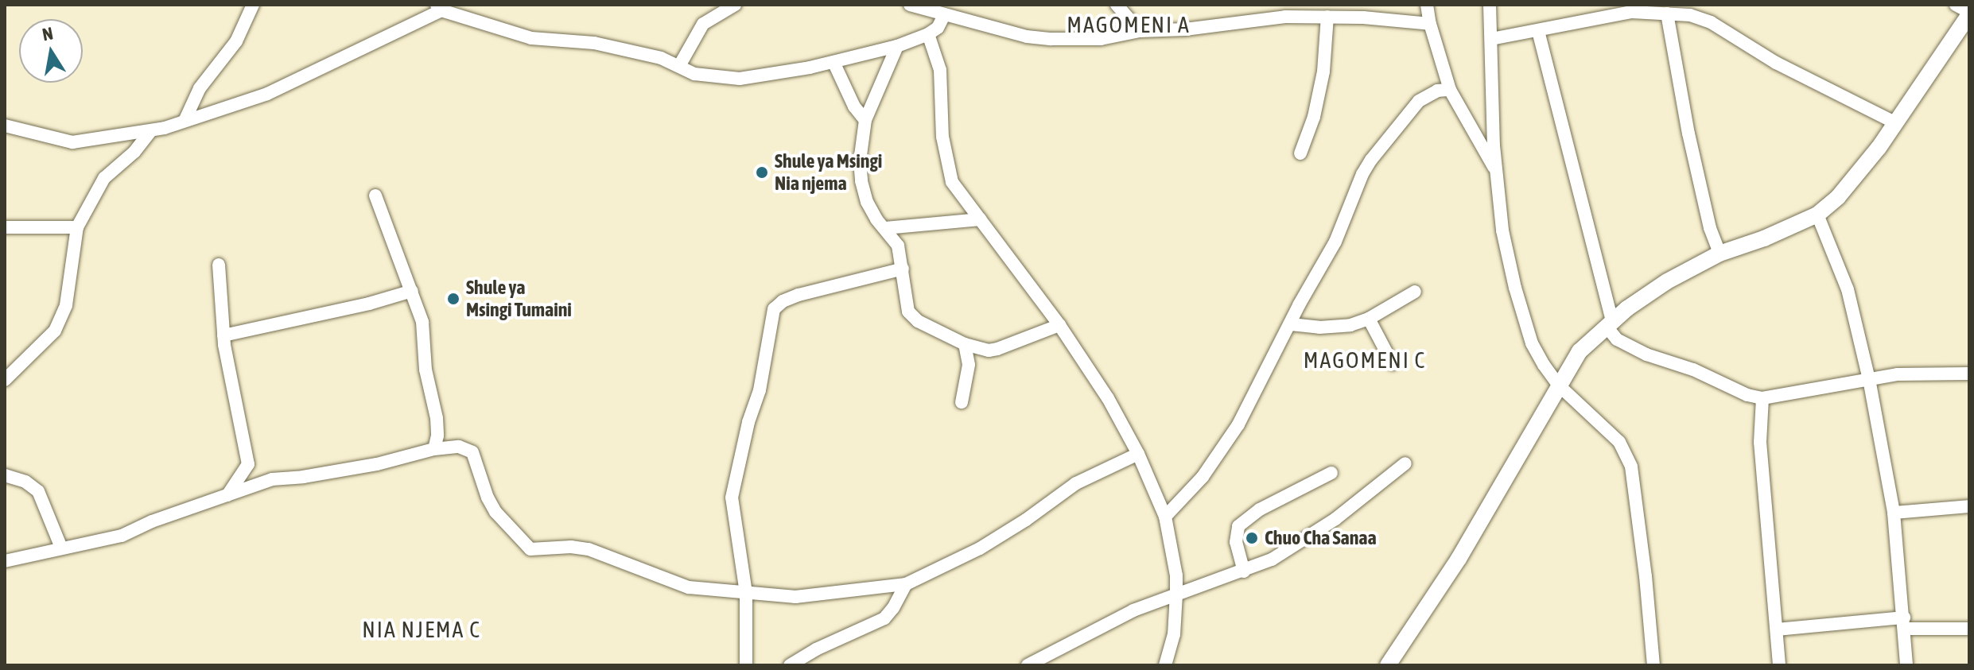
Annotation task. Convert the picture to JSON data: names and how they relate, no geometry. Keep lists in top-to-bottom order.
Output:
{
  "districts": ["MAGOMENI A", "MAGOMENI C", "NIA NJEMA C"],
  "places": ["Shule ya Msingi Nia njema", "Shule ya Msingi Tumaini", "Chuo Cha Sanaa"],
  "north": "top"
}
